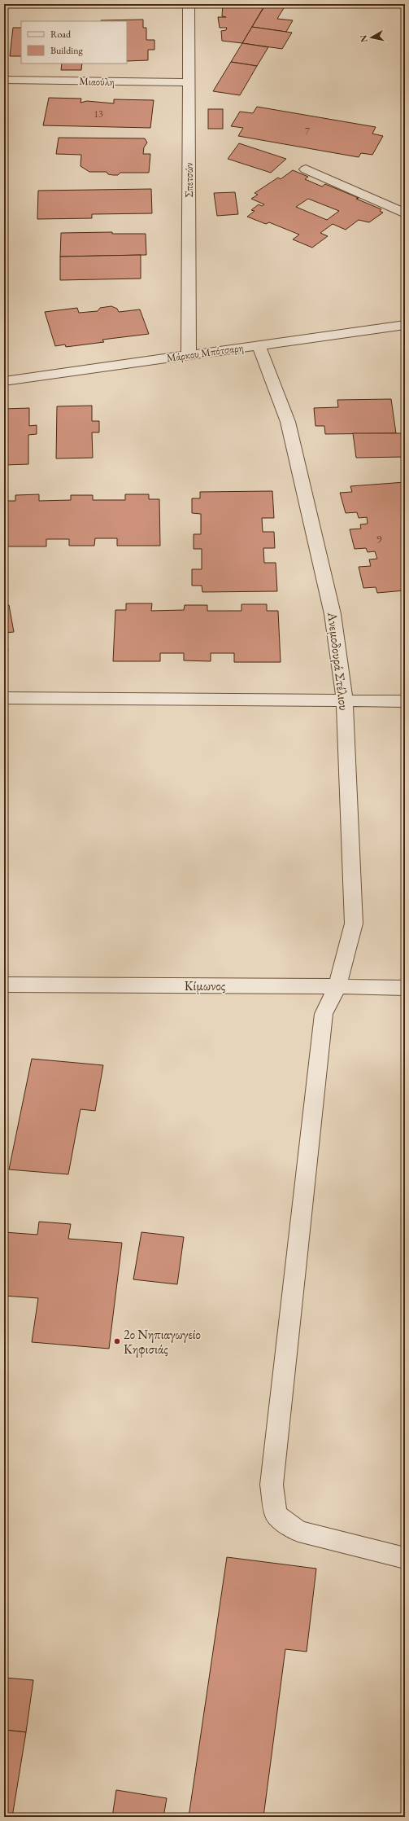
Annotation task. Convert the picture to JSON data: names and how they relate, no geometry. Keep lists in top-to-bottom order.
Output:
{
  "streets": {
    "street": [
      "Μιαούλη",
      "Σπετσών",
      "Μάρκου Μπότσαρη",
      "Ανεμοδουρά Στέλιου",
      "Κίμωνος"
    ]
  },
  "crossings": [
    ["Μιαούλη", "Σπετσών"],
    ["Σπετσών", "Μάρκου Μπότσαρη"],
    ["Μάρκου Μπότσαρη", "Ανεμοδουρά Στέλιου"],
    ["Ανεμοδουρά Στέλιου", "Κίμωνος"]
  ],
  "places": ["2ο Νηπιαγωγείο Κηφισιάς"],
  "house_numbers": ["13", "7", "9"],
  "legend": ["Road", "Building"],
  "north": "left"
}
